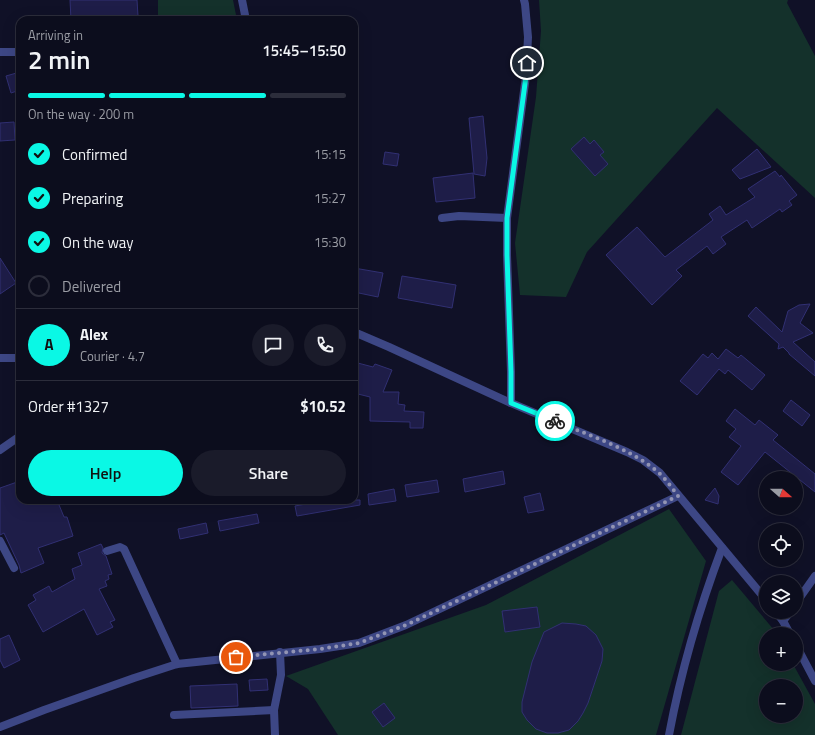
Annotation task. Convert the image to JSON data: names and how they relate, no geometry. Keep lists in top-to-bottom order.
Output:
{
  "north": "right",
  "page": {
    "heading": ["2 min", "Arriving in", "15:45–15:50"],
    "panel": [
      "Alex",
      "Courier · 4.7",
      "Order #1327",
      "$10.52"
    ],
    "bar": "On the way · 200 m",
    "list": [
      ["Confirmed", "15:15"],
      ["Preparing", "15:27"],
      ["On the way", "15:30"],
      "Delivered"
    ],
    "round": "A",
    "buttons": ["Help", "Share"],
    "map_buttons": ["+", "−"]
  }
}
